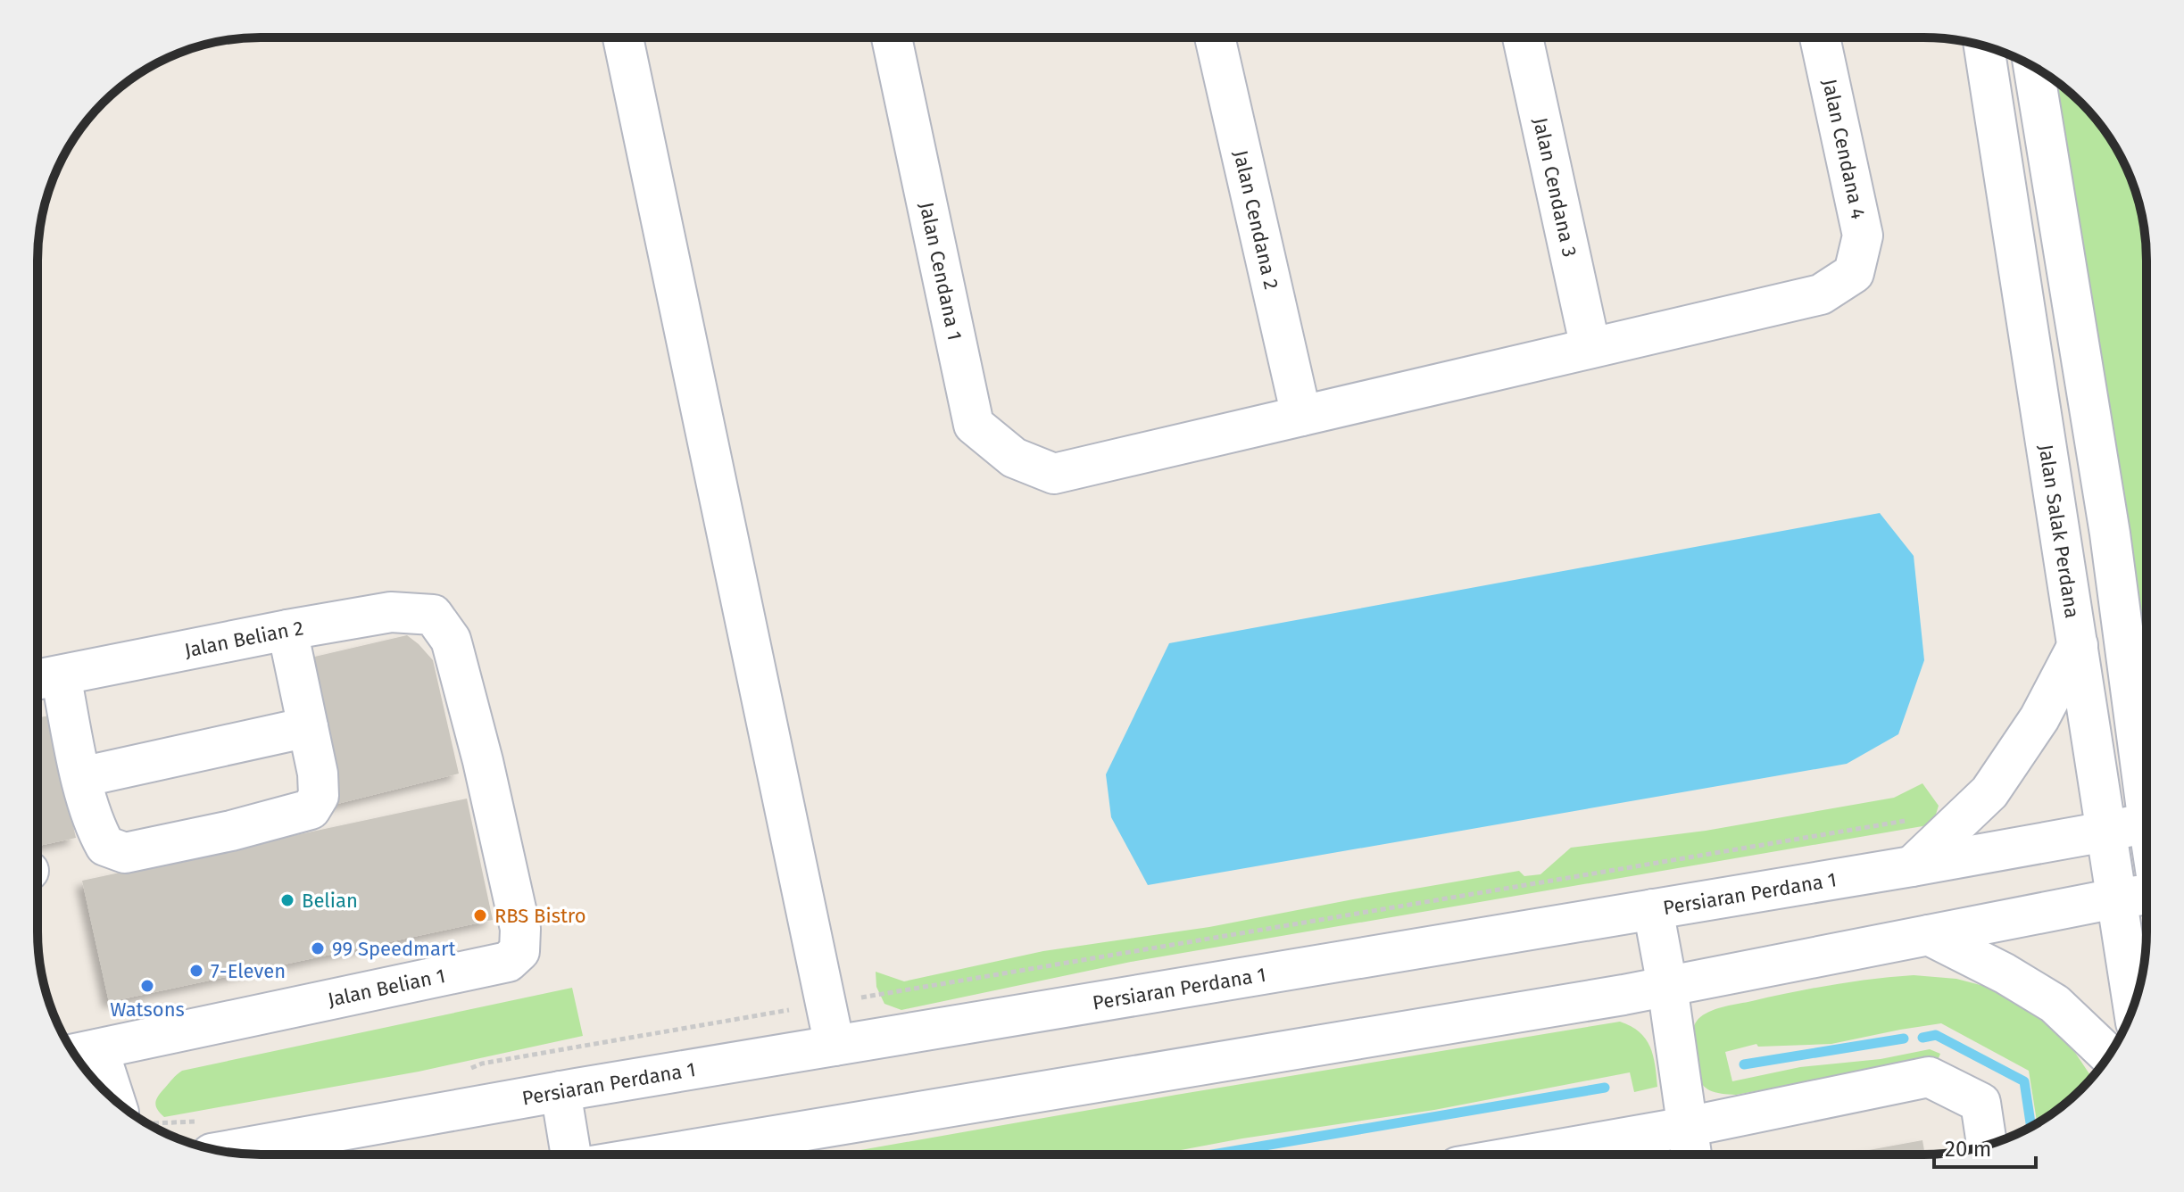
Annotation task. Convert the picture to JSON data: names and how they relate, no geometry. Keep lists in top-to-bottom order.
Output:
{
  "streets": {
    "street": [
      "Jalan Cendana 4",
      "Jalan Cendana 3",
      "Jalan Cendana 2",
      "Jalan Cendana 1",
      "Jalan Salak Perdana",
      "Jalan Belian 2",
      "Persiaran Perdana 1",
      "Jalan Belian 1"
    ]
  },
  "crossings": [
    ["Jalan Cendana 4", "Jalan Cendana 3"],
    ["Jalan Cendana 2", "Jalan Cendana 1"],
    ["Jalan Salak Perdana", "Persiaran Perdana 1"],
    ["Jalan Belian 2", "Jalan Belian 1"]
  ],
  "places": [
    "Belian",
    "RBS Bistro",
    "99 Speedmart",
    "7-Eleven",
    "Watsons"
  ],
  "scale_bar": "20 m"
}
